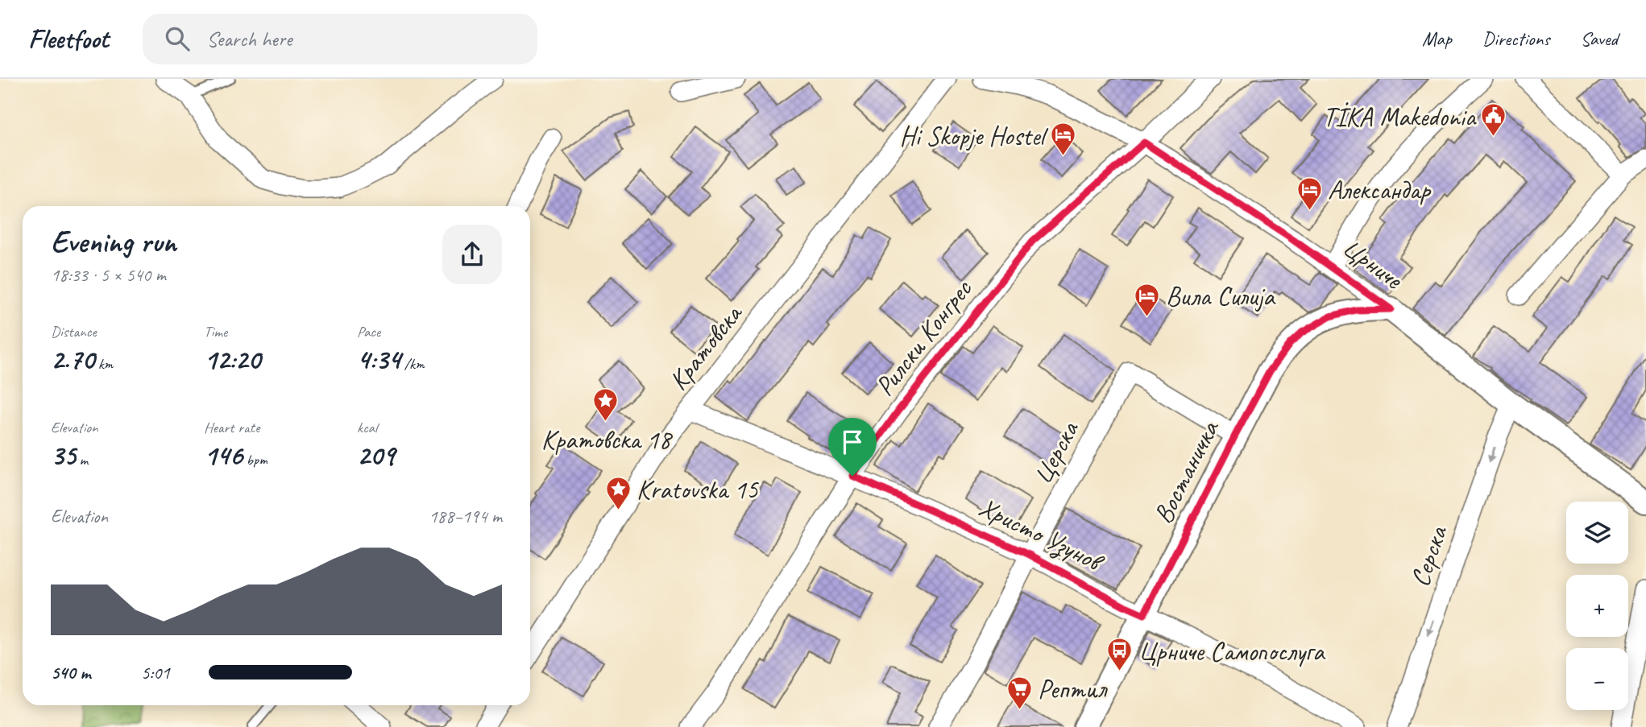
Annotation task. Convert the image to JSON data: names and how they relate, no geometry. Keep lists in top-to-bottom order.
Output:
{
  "streets": {
    "street": [
      "Црниче",
      "Рилски Конгрес",
      "Кратовска",
      "Церска",
      "Востаничка",
      "Христо Узунов",
      "Серска"
    ]
  },
  "crossings": [
    ["Црниче", "Рилски Конгрес"],
    ["Црниче", "Востаничка"],
    ["Црниче", "Серска"],
    ["Рилски Конгрес", "Христо Узунов"],
    ["Кратовска", "Христо Узунов"],
    ["Церска", "Востаничка"],
    ["Церска", "Христо Узунов"],
    ["Востаничка", "Христо Узунов"]
  ],
  "one_way": ["Серска"],
  "places": {
    "public building": ["TİKA Makedonia"],
    "hotel": ["Hi Skopje Hostel", "Александар", "Вила Силија"],
    "place": ["Кратовска 18", "Kratovska 15"],
    "bus stop": ["Црниче Самопослуга"],
    "supermarket": ["Рептил"]
  },
  "page": {
    "header": "Fleetfoot",
    "search": "Search here",
    "nav": ["Map", "Directions", "Saved"],
    "heading": ["Evening run", "18:33 · 5 × 540 m"],
    "stats": [
      ["Distance", "2.70 km"],
      ["Time", "12:20"],
      ["Pace", "4:34 /km"],
      ["Elevation", "35 m"],
      ["Heart rate", "146 bpm"],
      ["kcal", "209"]
    ],
    "chart": ["Elevation", "188–194 m"],
    "map_buttons": ["+", "−"],
    "list": [
      {
        "name": "540 m",
        "note": "5:01"
      }
    ]
  }
}
